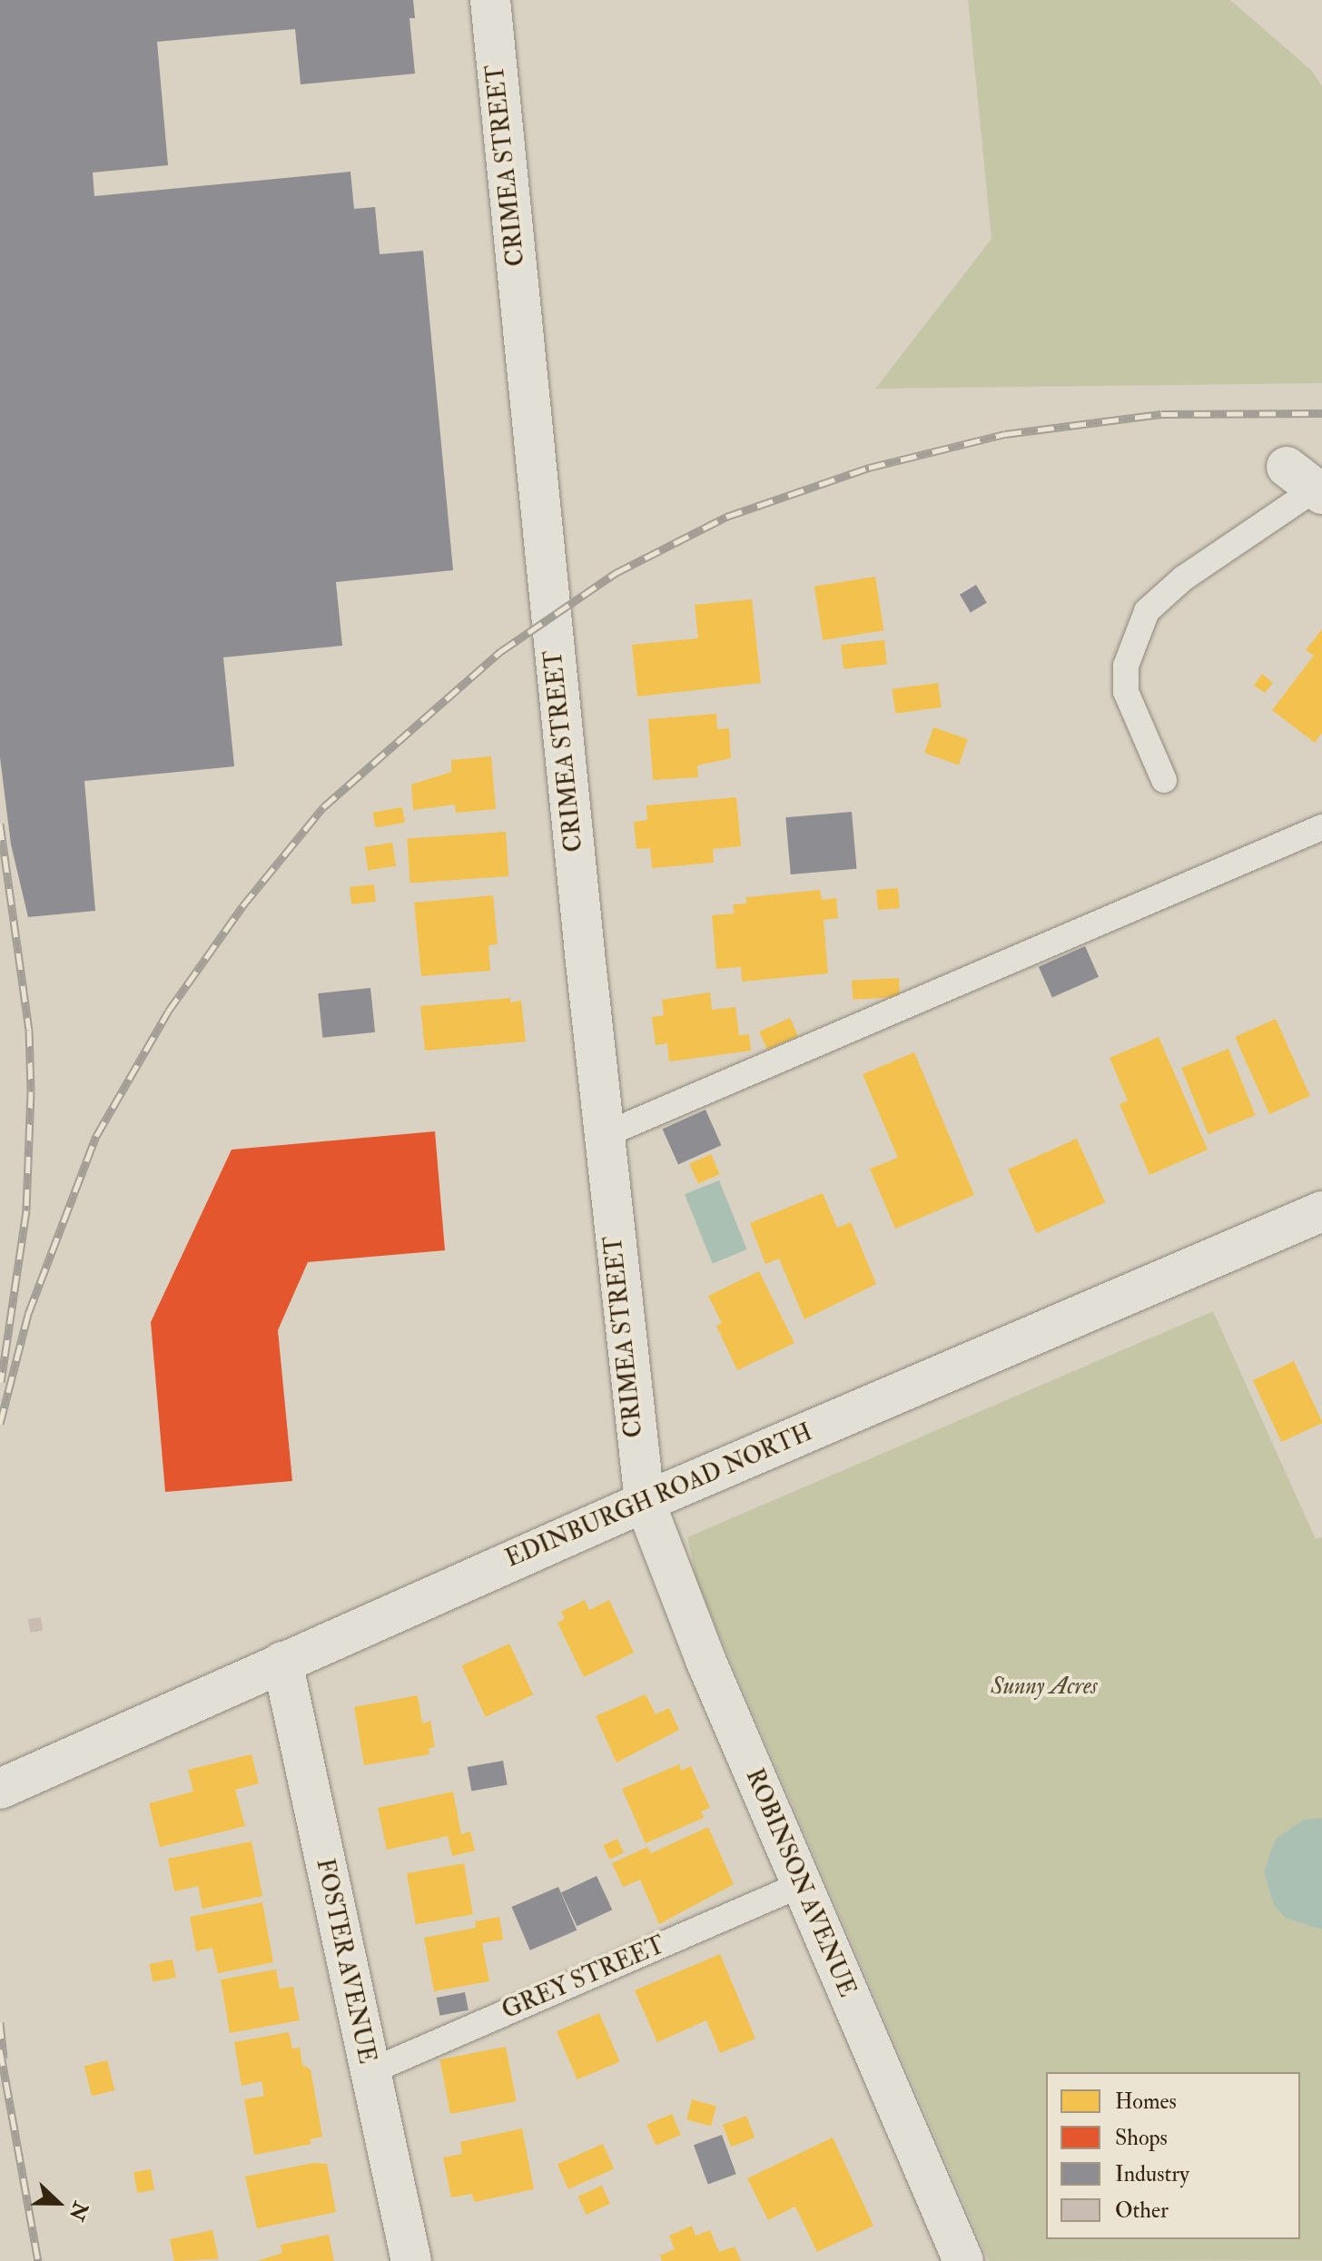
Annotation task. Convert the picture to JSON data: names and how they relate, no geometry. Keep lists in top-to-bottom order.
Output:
{
  "streets": {
    "street": [
      "CRIMEA STREET",
      "EDINBURGH ROAD NORTH",
      "ROBINSON AVENUE",
      "FOSTER AVENUE"
    ],
    "lane": ["GREY STREET"]
  },
  "crossings": [
    ["CRIMEA STREET", "EDINBURGH ROAD NORTH"],
    ["CRIMEA STREET", "ROBINSON AVENUE"],
    ["EDINBURGH ROAD NORTH", "ROBINSON AVENUE"],
    ["EDINBURGH ROAD NORTH", "FOSTER AVENUE"],
    ["ROBINSON AVENUE", "GREY STREET"],
    ["FOSTER AVENUE", "GREY STREET"]
  ],
  "parks": ["Sunny Acres"],
  "legend": [
    "Homes",
    "Shops",
    "Industry",
    "Other"
  ],
  "north": "right"
}
